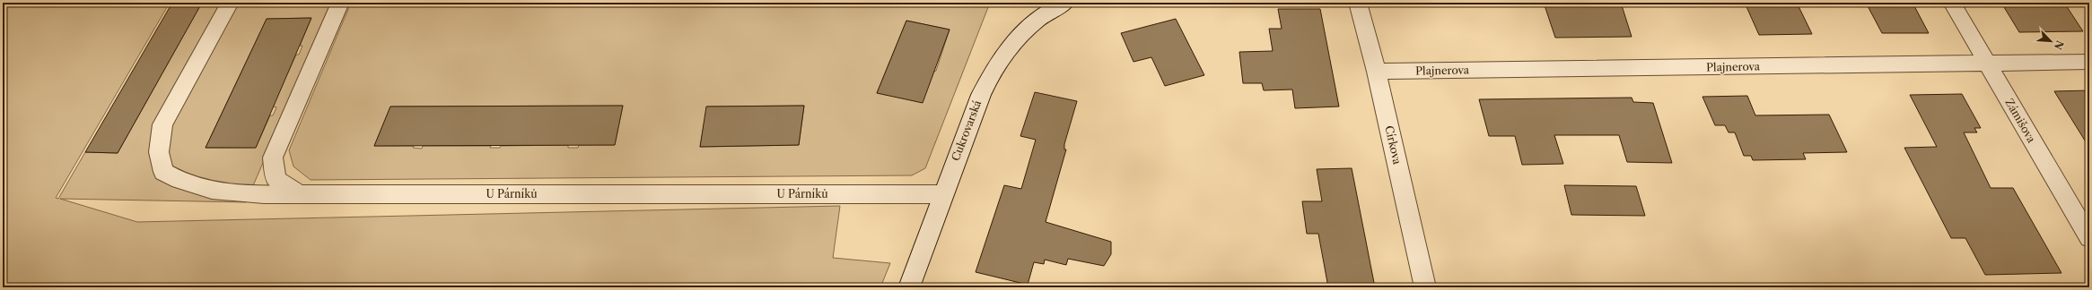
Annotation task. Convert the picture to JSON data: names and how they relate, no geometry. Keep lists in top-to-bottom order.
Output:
{
  "streets": {
    "street": [
      "Plajnerova",
      "Zámišova",
      "Cukrovarská",
      "Církova",
      "U Párníků"
    ]
  },
  "crossings": [
    ["Plajnerova", "Zámišova"],
    ["Plajnerova", "Církova"],
    ["Cukrovarská", "U Párníků"]
  ],
  "north": "bottom right"
}
